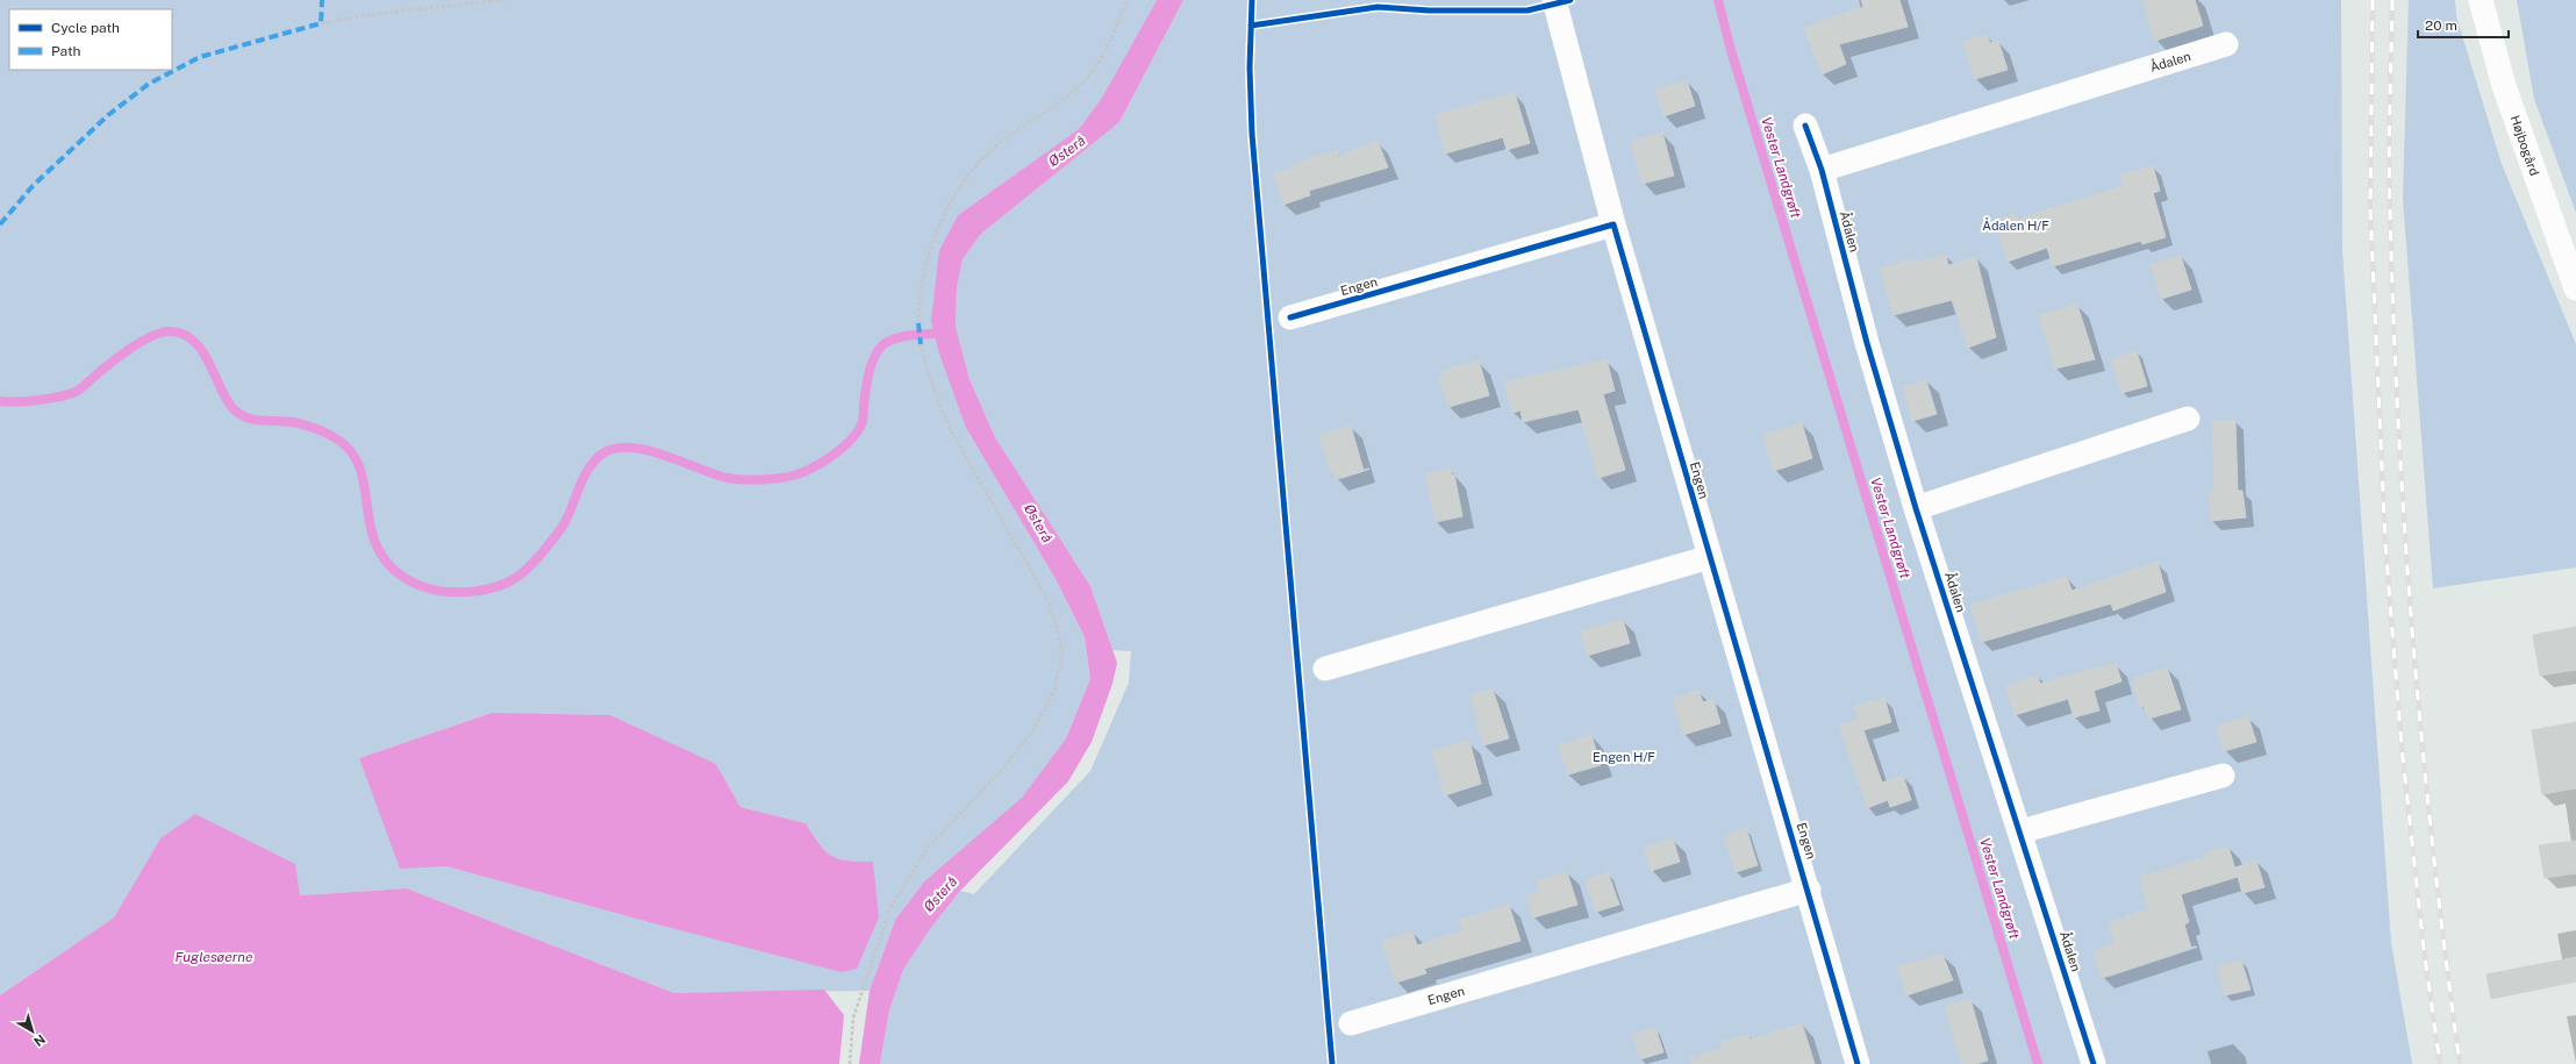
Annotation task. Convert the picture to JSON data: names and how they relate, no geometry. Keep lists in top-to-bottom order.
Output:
{
  "streets": {
    "street": ["Ådalen", "Højbogård", "Engen"]
  },
  "water": ["Østerå", "Vester Landgrøft", "Fuglesøerne"],
  "parks": ["Ådalen H/F", "Engen H/F"],
  "legend": ["Cycle path", "Path"],
  "scale_bar": "20 m",
  "north": "bottom right"
}
